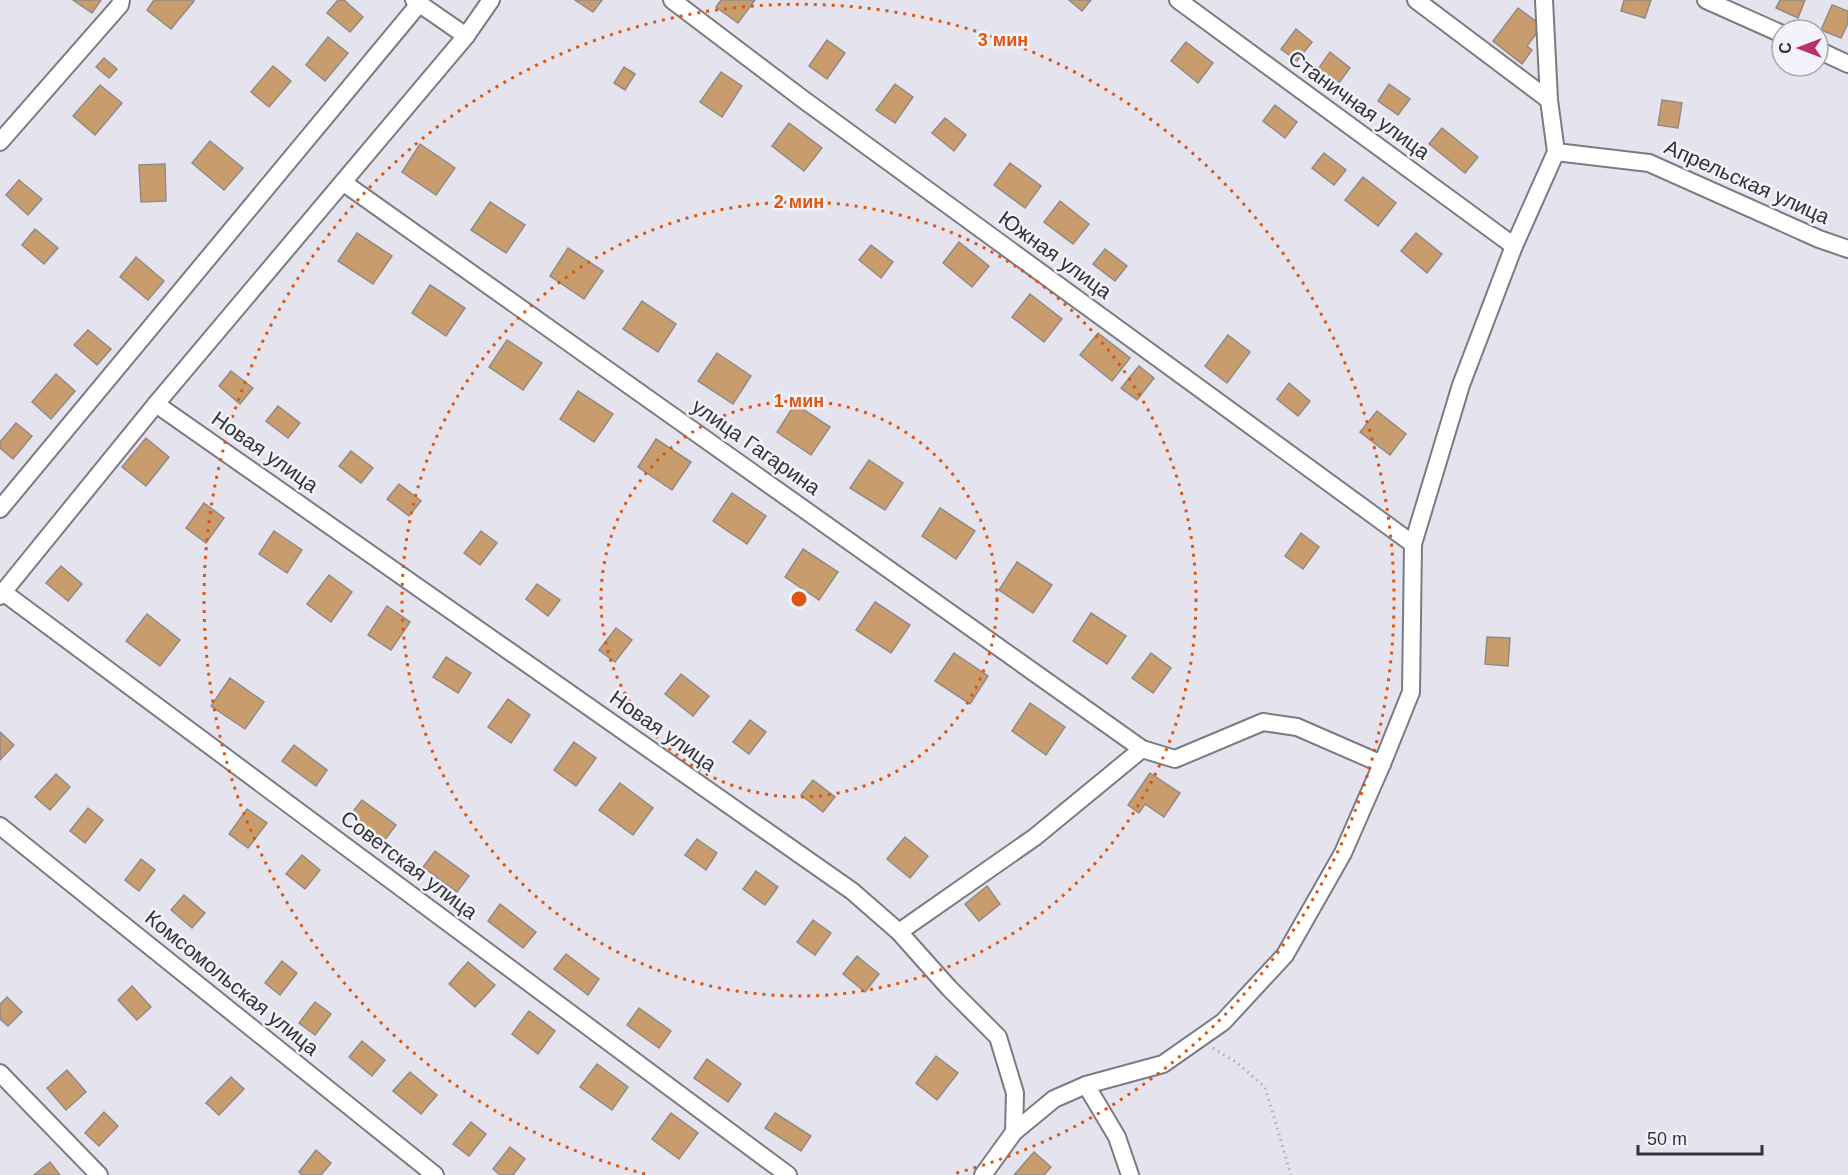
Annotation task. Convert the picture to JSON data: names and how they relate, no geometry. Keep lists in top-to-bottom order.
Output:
{
  "streets": {
    "street": [
      "Станичная улица",
      "Апрельская улица",
      "Южная улица",
      "улица Гагарина",
      "Новая улица",
      "Советская улица",
      "Комсомольская улица"
    ]
  },
  "scale_bar": "50 m",
  "north": "left",
  "rings": ["3 мин", "2 мин", "1 мин"]
}
